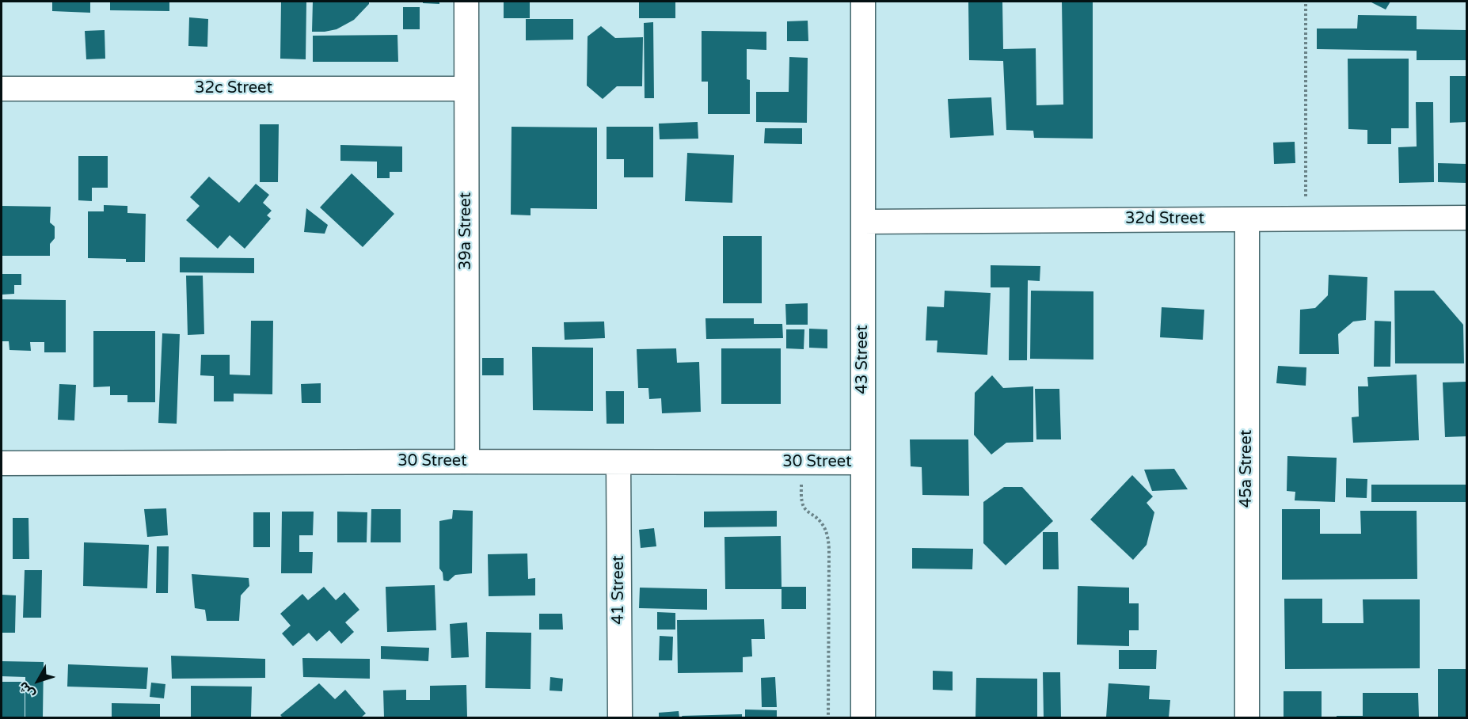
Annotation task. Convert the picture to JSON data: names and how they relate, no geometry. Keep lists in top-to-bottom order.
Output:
{
  "streets": {
    "street": [
      "32c Street",
      "32d Street",
      "39a Street",
      "43 Street",
      "30 Street",
      "45a Street",
      "41 Street"
    ]
  },
  "crossings": [
    ["32c Street", "39a Street"],
    ["32d Street", "43 Street"],
    ["32d Street", "45a Street"],
    ["39a Street", "30 Street"],
    ["43 Street", "30 Street"],
    ["30 Street", "41 Street"]
  ],
  "north": "bottom left"
}
